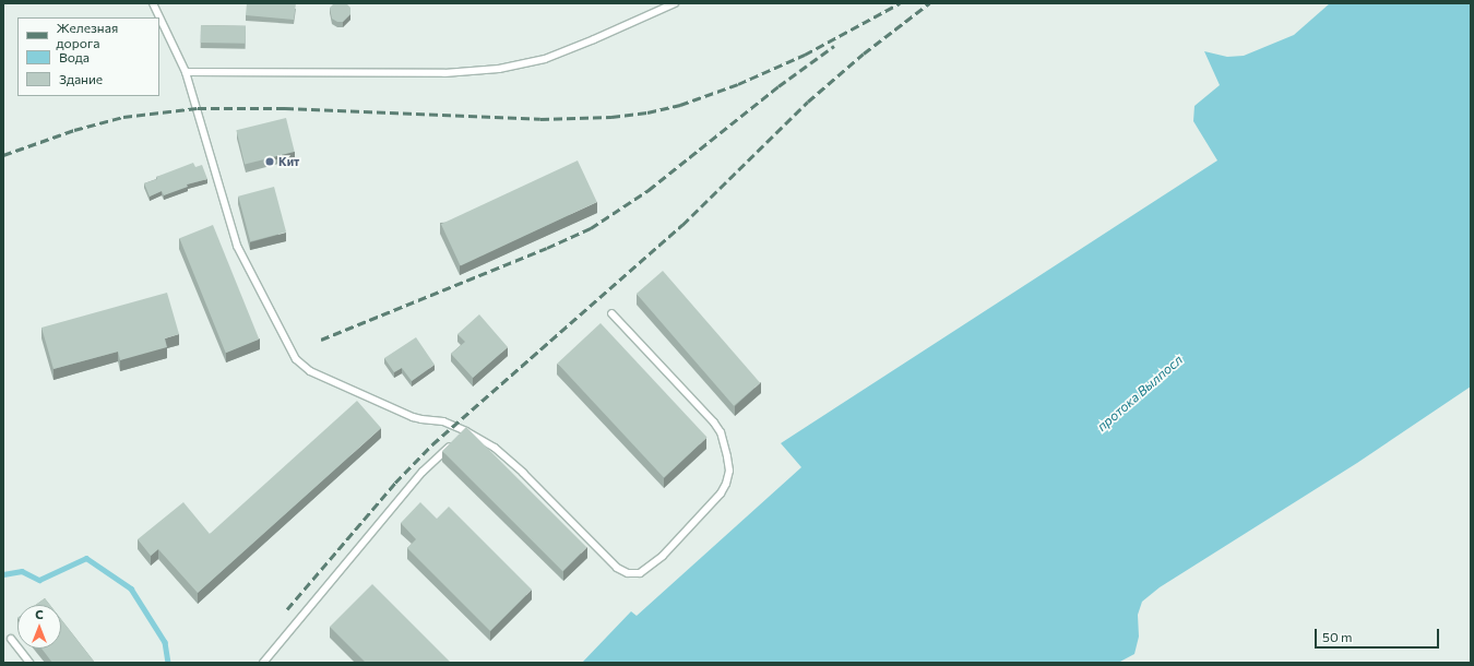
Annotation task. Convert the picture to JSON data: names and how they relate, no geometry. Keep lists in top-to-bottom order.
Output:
{
  "water": ["протока Вылпосл"],
  "places": ["Кит"],
  "legend": ["Железная дорога", "Вода", "Здание"],
  "scale_bar": "50 m",
  "north": "top"
}
